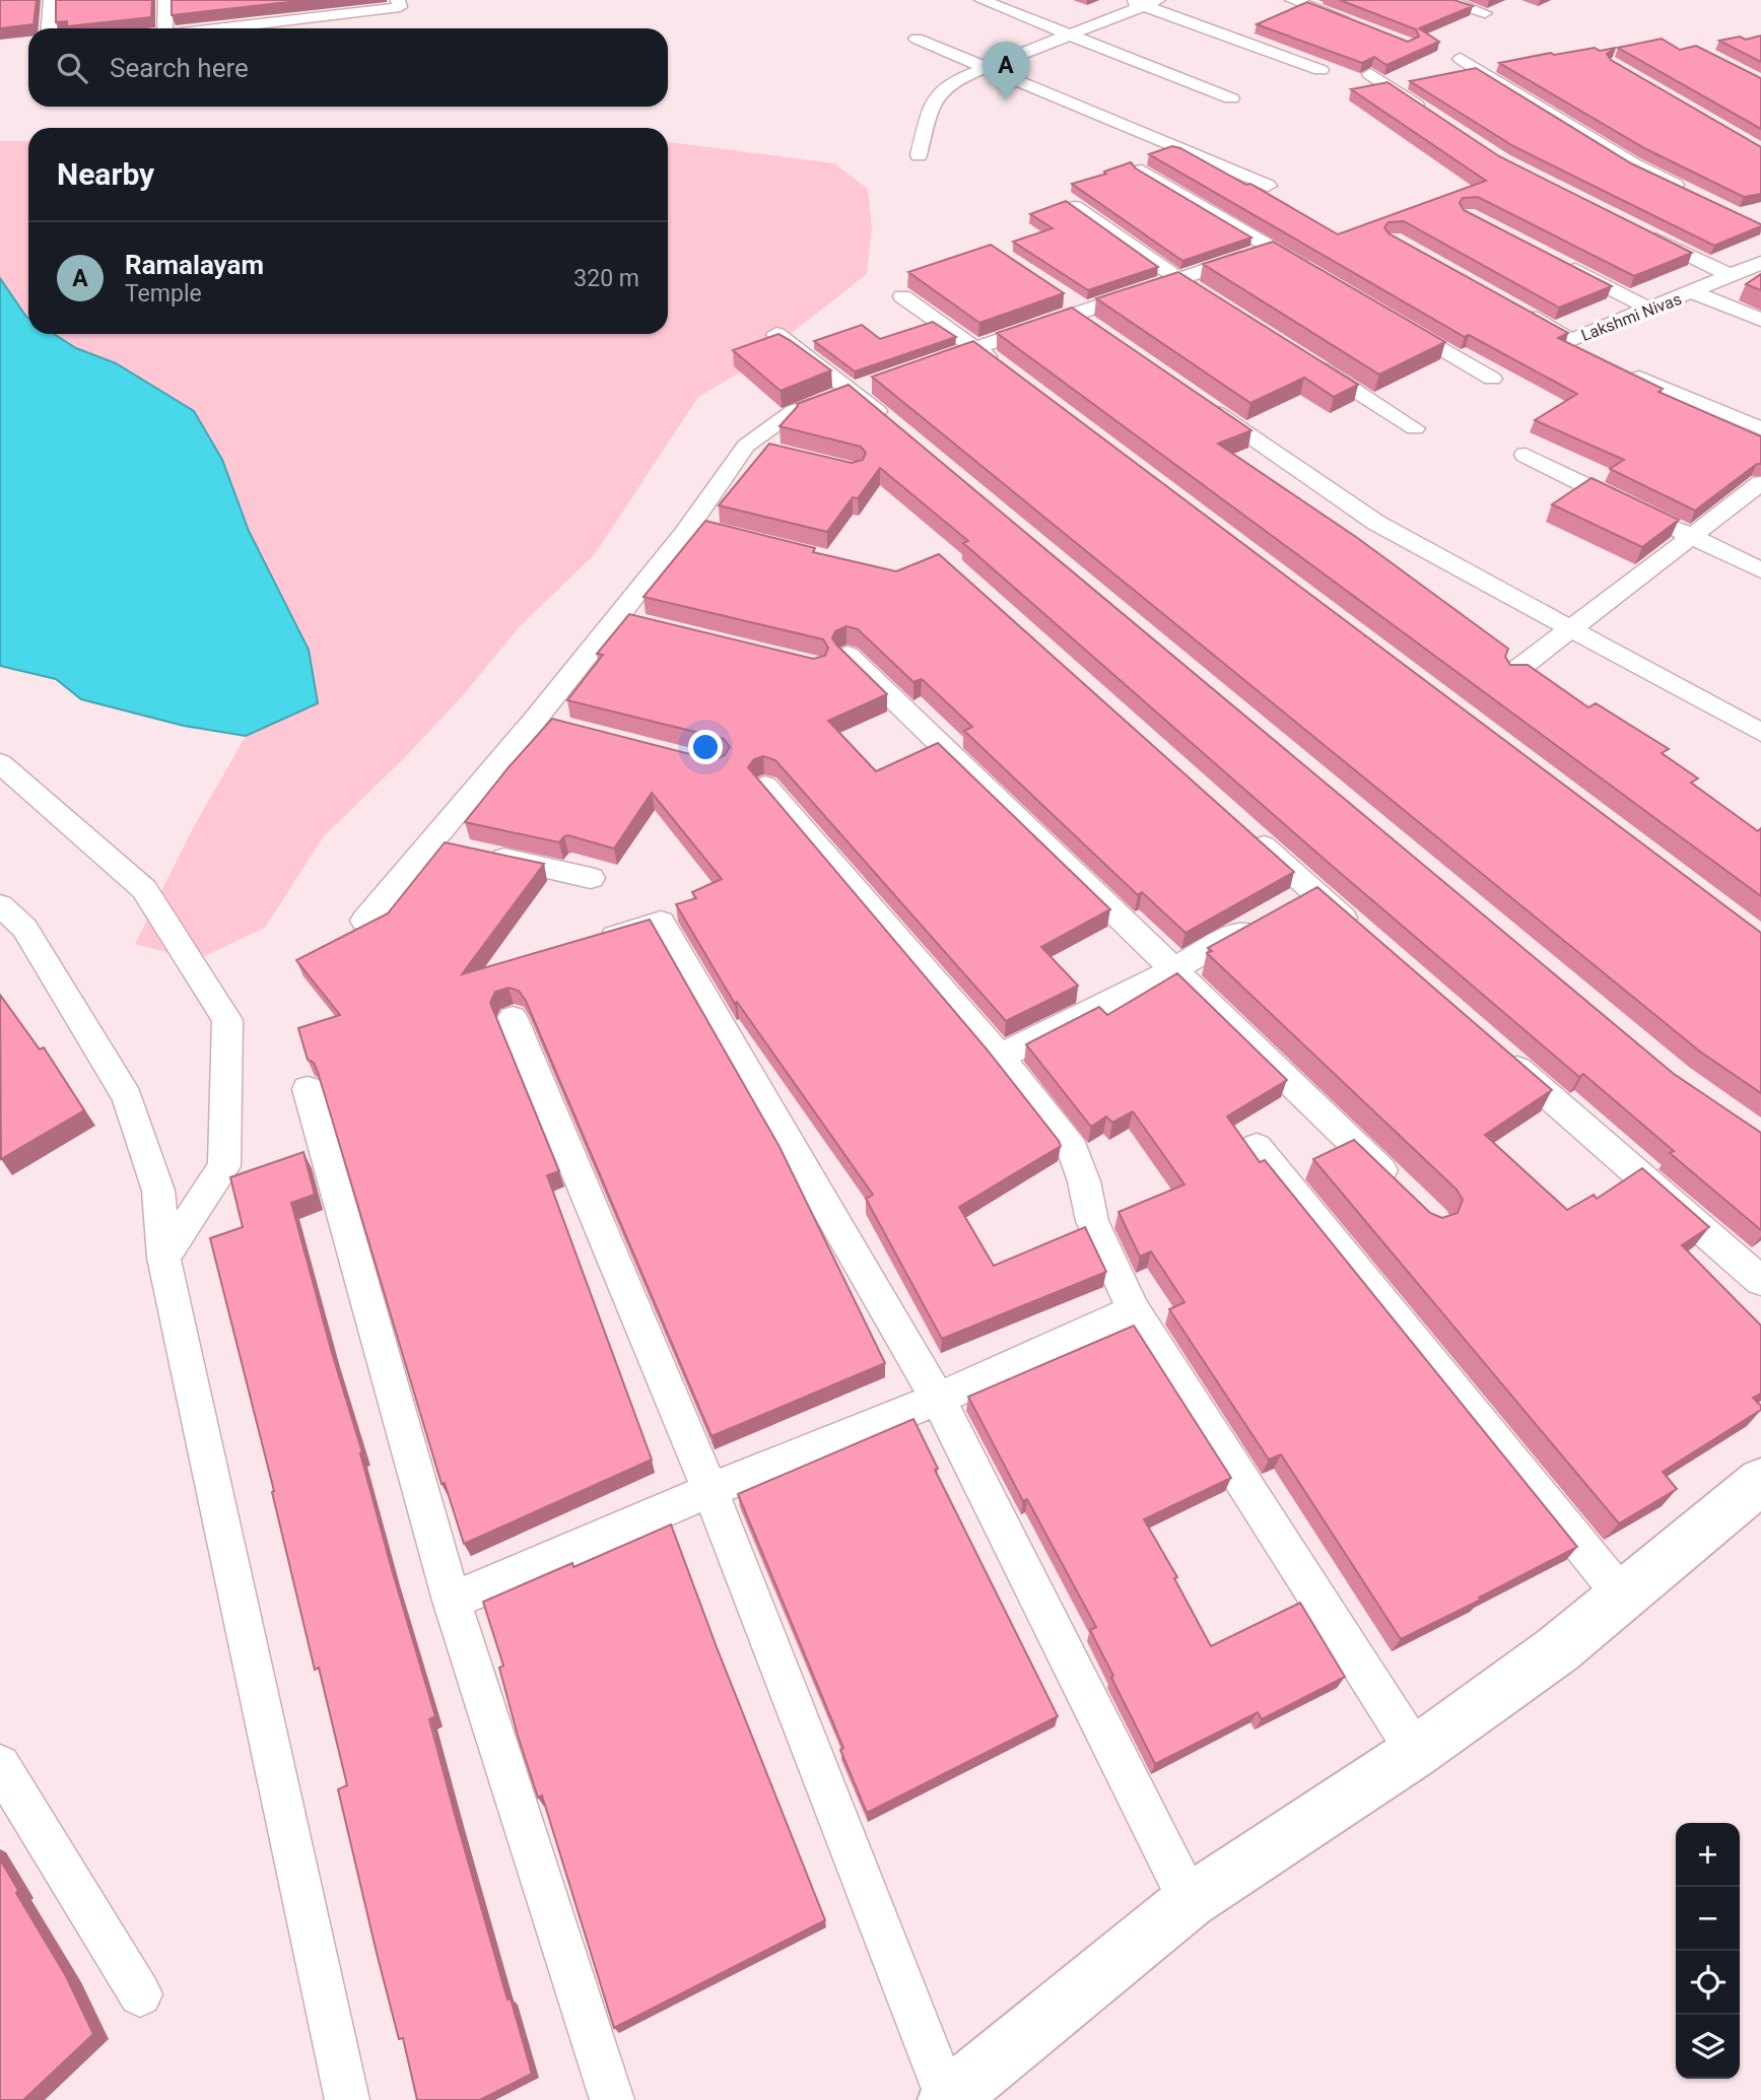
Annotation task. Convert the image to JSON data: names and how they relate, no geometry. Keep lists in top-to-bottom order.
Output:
{
  "streets": {
    "street": ["Lakshmi Nivas"]
  },
  "page": {
    "search": "Search here",
    "pins": "A",
    "heading": "Nearby",
    "list": [
      {
        "mark": "A",
        "name": "Ramalayam",
        "note": "Temple",
        "value": "320 m"
      }
    ],
    "map_buttons": ["+", "−"]
  }
}
